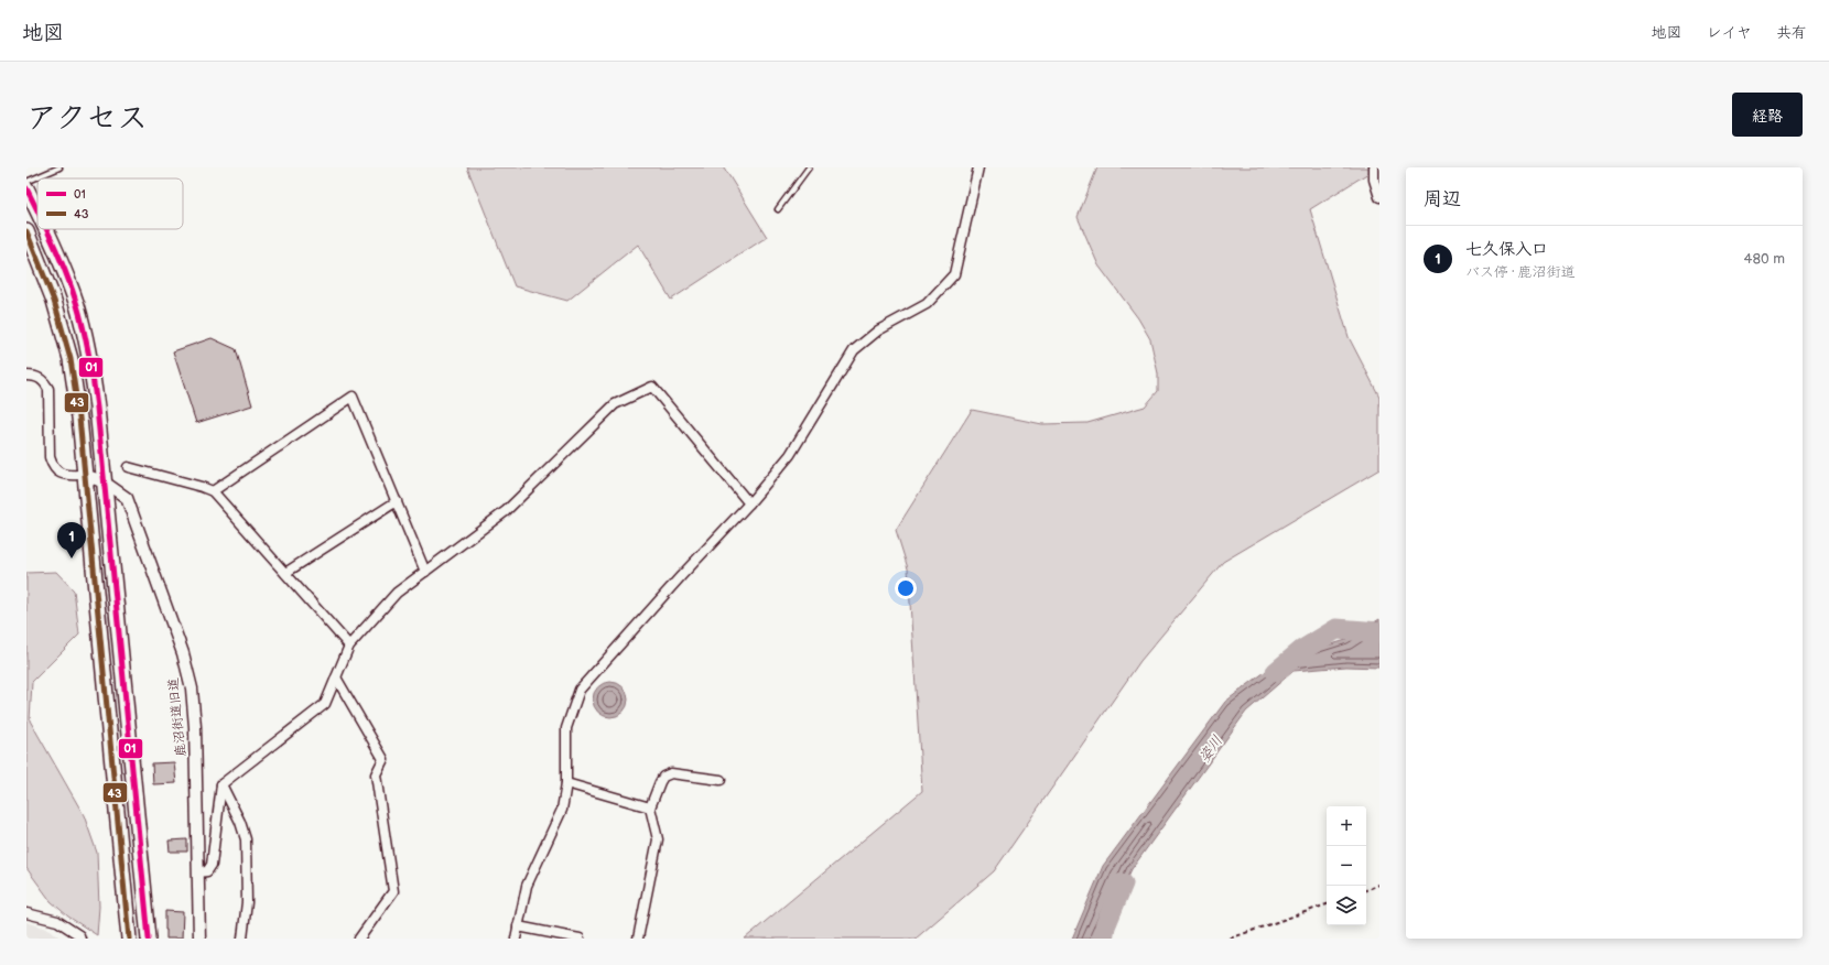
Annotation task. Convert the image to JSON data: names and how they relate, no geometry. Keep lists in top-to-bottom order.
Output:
{
  "streets": {
    "street": ["鹿沼街道旧道"]
  },
  "water": ["姿川"],
  "lines": ["transit line 01", "transit line 43"],
  "legend": ["01", "43"],
  "page": {
    "header": "地図",
    "nav": ["地図", "レイヤ", "共有"],
    "title": "アクセス",
    "buttons": "経路",
    "heading": "周辺",
    "list": [
      {
        "mark": "1",
        "name": "七久保入口",
        "note": "バス停 · 鹿沼街道",
        "value": "480 m"
      }
    ],
    "pins": "1",
    "map_buttons": ["+", "−"]
  }
}
